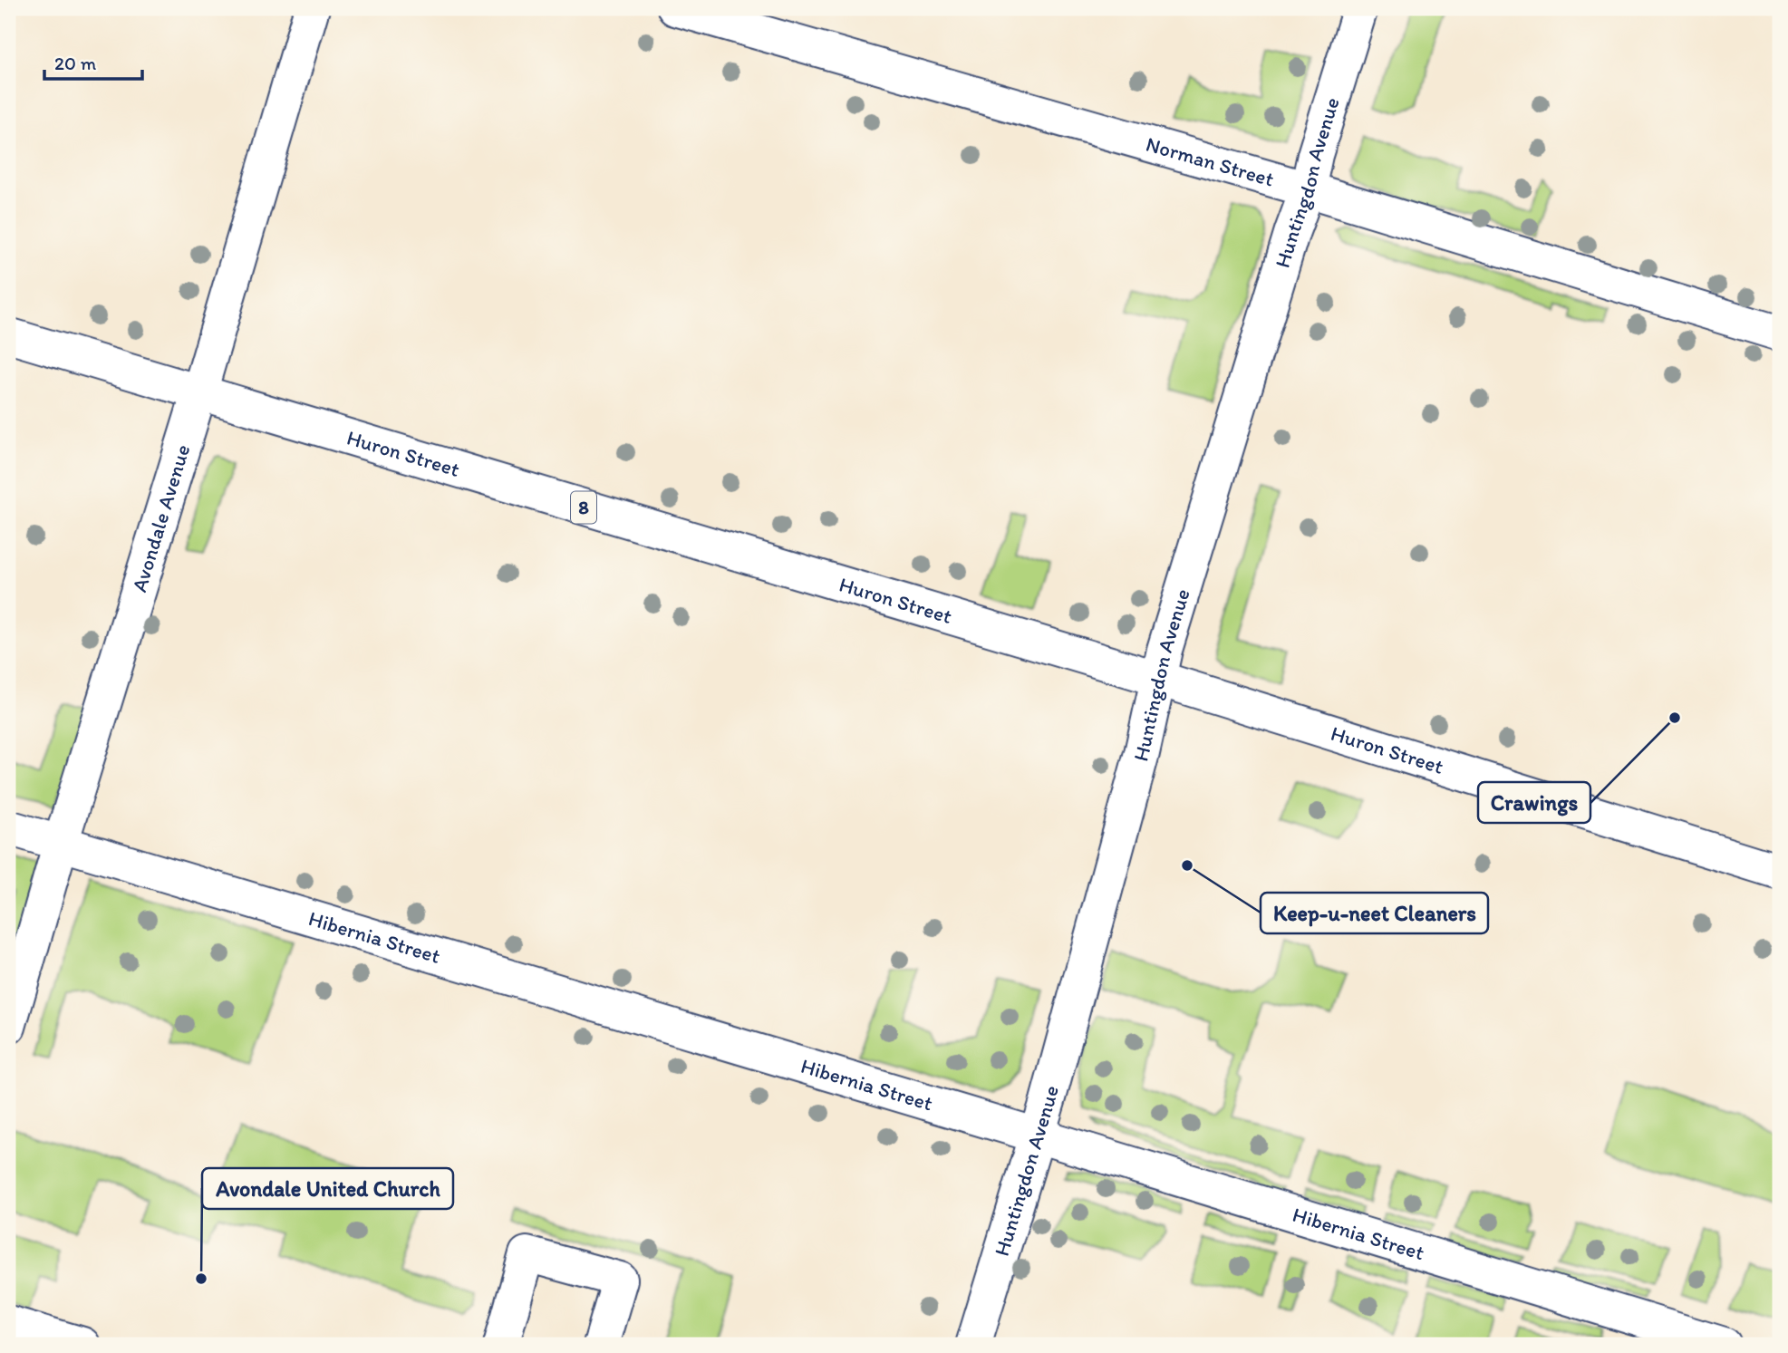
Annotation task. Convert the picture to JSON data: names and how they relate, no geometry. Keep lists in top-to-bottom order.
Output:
{
  "streets": {
    "street": [
      "Norman Street",
      "Huntingdon Avenue",
      "Huron Street",
      "8",
      "Avondale Avenue",
      "Hibernia Street"
    ]
  },
  "crossings": [
    ["Norman Street", "Huntingdon Avenue"],
    ["Huntingdon Avenue", "Huron Street"],
    ["Huntingdon Avenue", "Hibernia Street"],
    ["Huron Street", "Avondale Avenue"],
    ["Avondale Avenue", "Hibernia Street"]
  ],
  "places": ["Crawings", "Keep-u-neet Cleaners", "Avondale United Church"],
  "scale_bar": "20 m"
}
